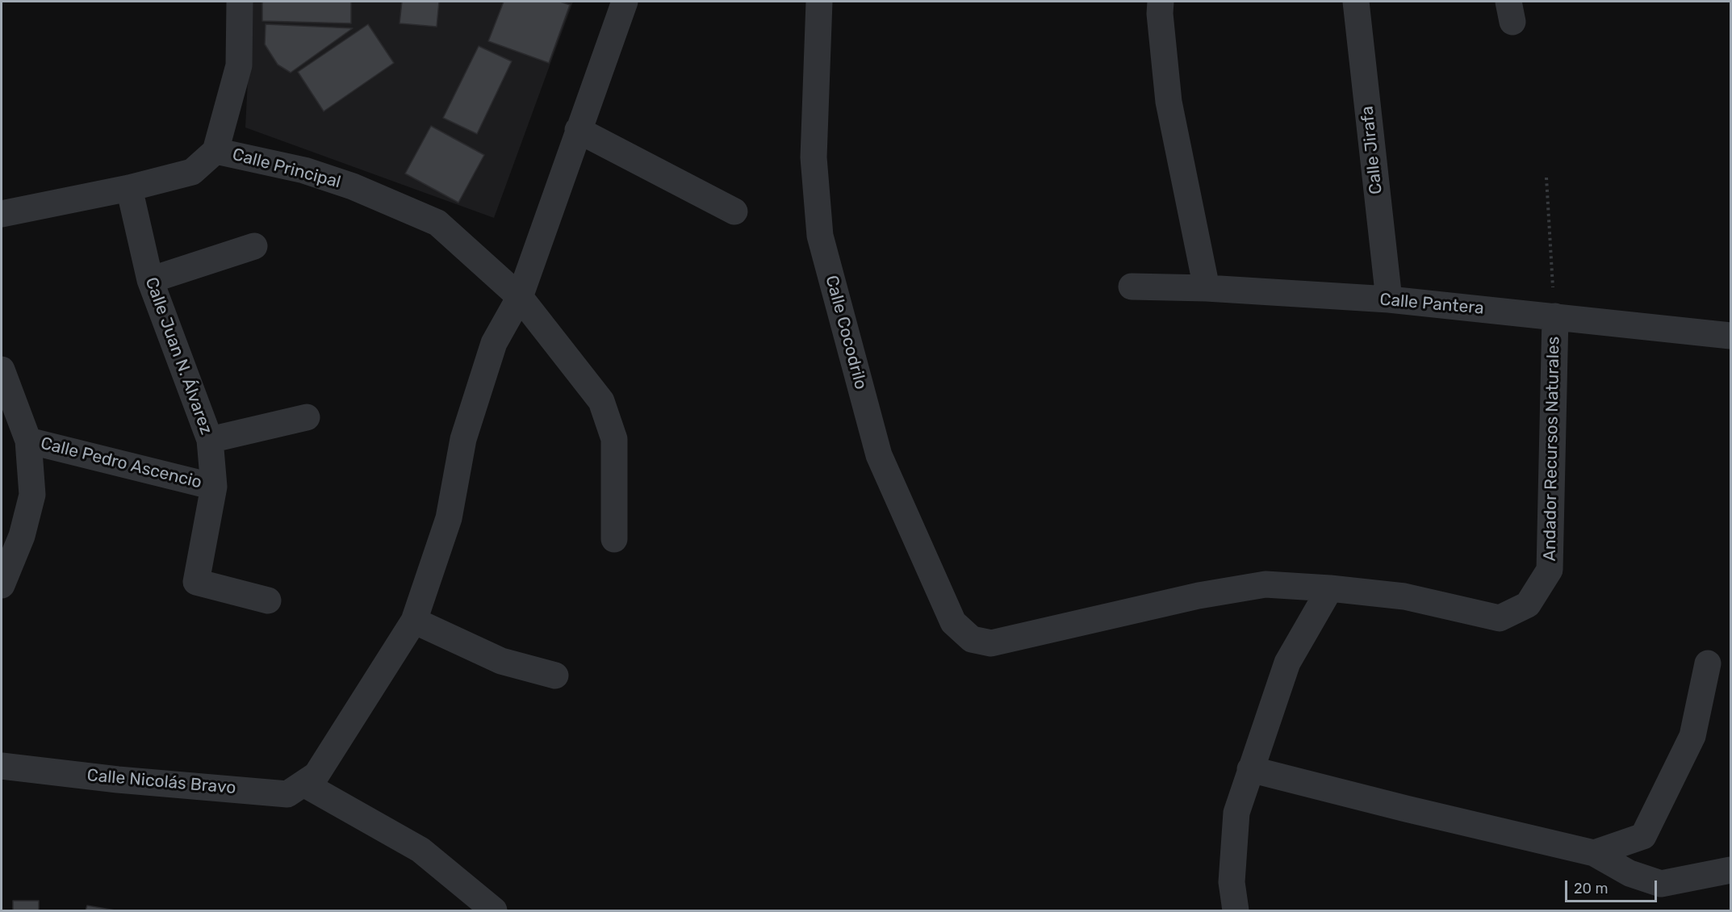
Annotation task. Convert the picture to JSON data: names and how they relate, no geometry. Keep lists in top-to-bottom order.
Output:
{
  "streets": {
    "street": [
      "Calle Jirafa",
      "Calle Principal",
      "Calle Pantera",
      "Calle Cocodrilo",
      "Calle Juan N. Álvarez",
      "Andador Recursos Naturales",
      "Calle Pedro Ascencio",
      "Calle Nicolás Bravo"
    ]
  },
  "crossings": [
    ["Calle Jirafa", "Calle Pantera"],
    ["Calle Principal", "Calle Juan N. Álvarez"],
    ["Calle Pantera", "Andador Recursos Naturales"],
    ["Calle Cocodrilo", "Andador Recursos Naturales"],
    ["Calle Juan N. Álvarez", "Calle Pedro Ascencio"]
  ],
  "scale_bar": "20 m"
}
